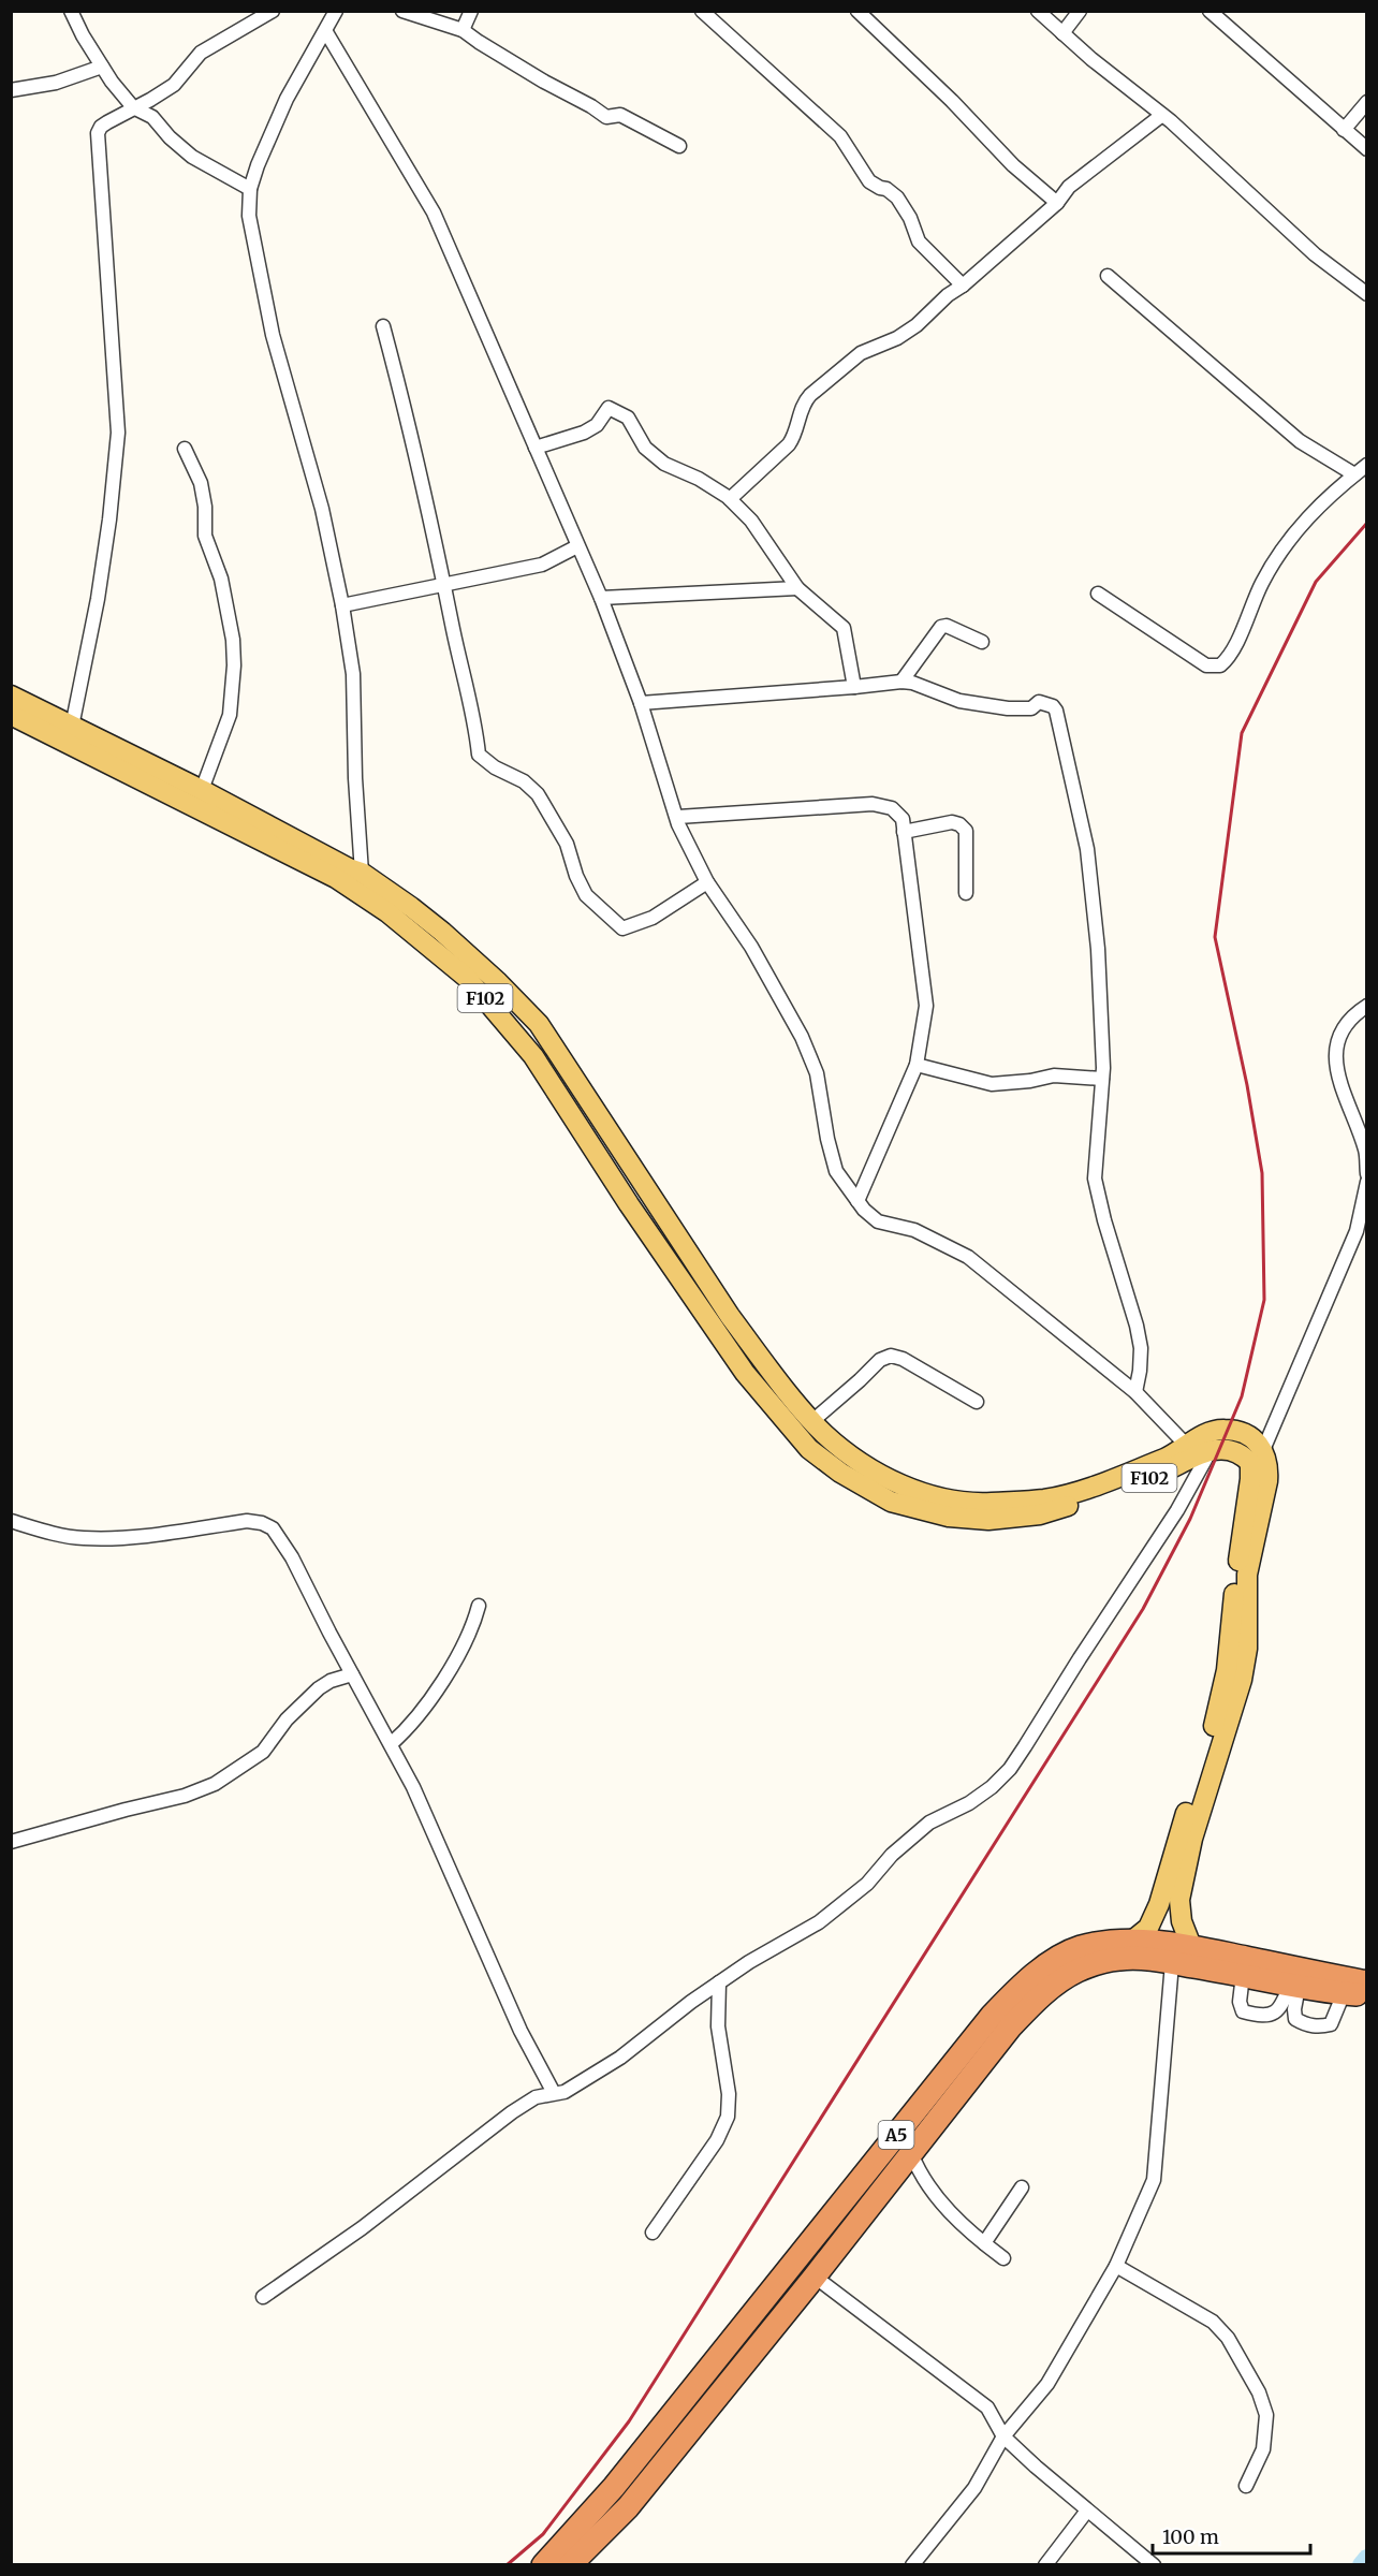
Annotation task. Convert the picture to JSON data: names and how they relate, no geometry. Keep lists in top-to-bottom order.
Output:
{
  "streets": {
    "highway": ["A5"],
    "main road": ["F102"]
  },
  "scale_bar": "100 m"
}
